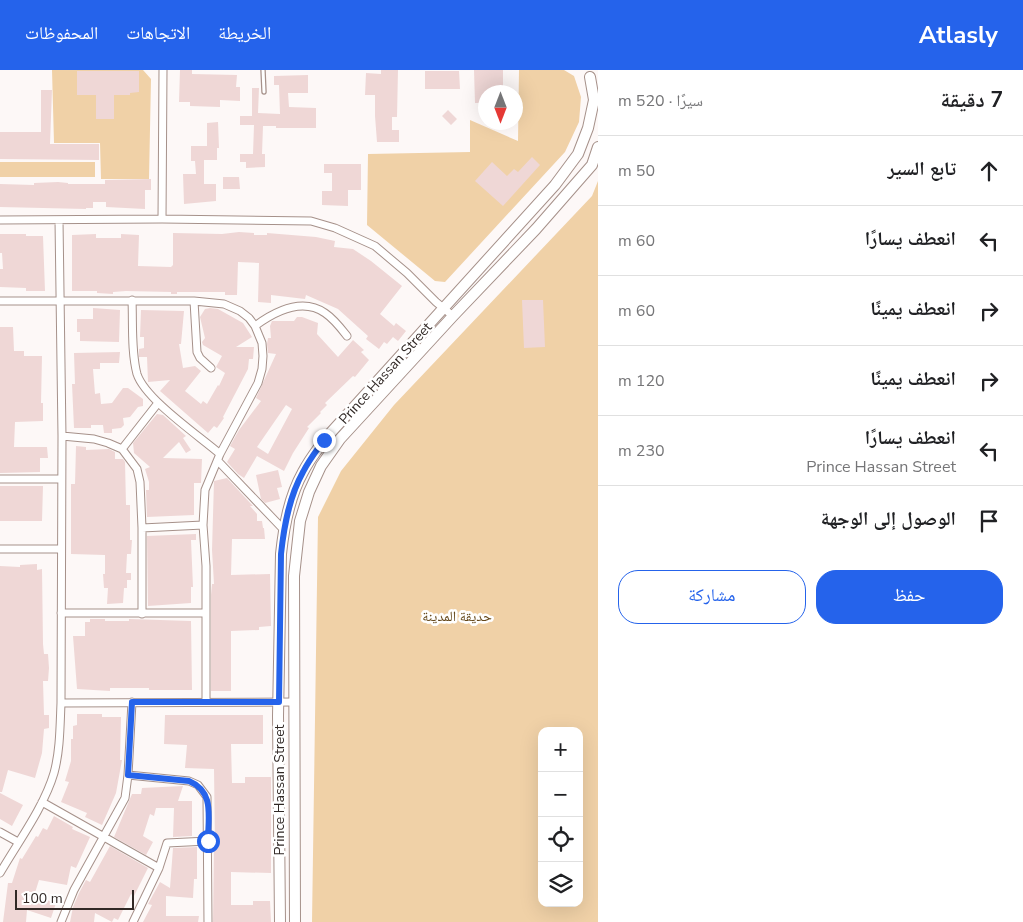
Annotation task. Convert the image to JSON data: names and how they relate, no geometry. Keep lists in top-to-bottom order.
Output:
{
  "streets": {
    "main road": ["Prince Hassan Street"]
  },
  "parks": ["حديقة المدينة"],
  "scale_bar": "100 m",
  "north": "bottom",
  "page": {
    "header": "Atlasly",
    "nav": ["الخريطة", "الاتجاهات", "المحفوظات"],
    "heading": ["7 دقيقة", "سيرًا · 520 m"],
    "list": [
      ["تابع السير", "50 m"],
      ["انعطف يسارًا", "60 m"],
      ["انعطف يمينًا", "60 m"],
      ["انعطف يمينًا", "120 m"],
      ["انعطف يسارًا", "Prince Hassan Street", "230 m"],
      "الوصول إلى الوجهة"
    ],
    "buttons": ["حفظ", "مشاركة"],
    "map_buttons": ["+", "−"],
    "scale": "100 m"
  }
}
